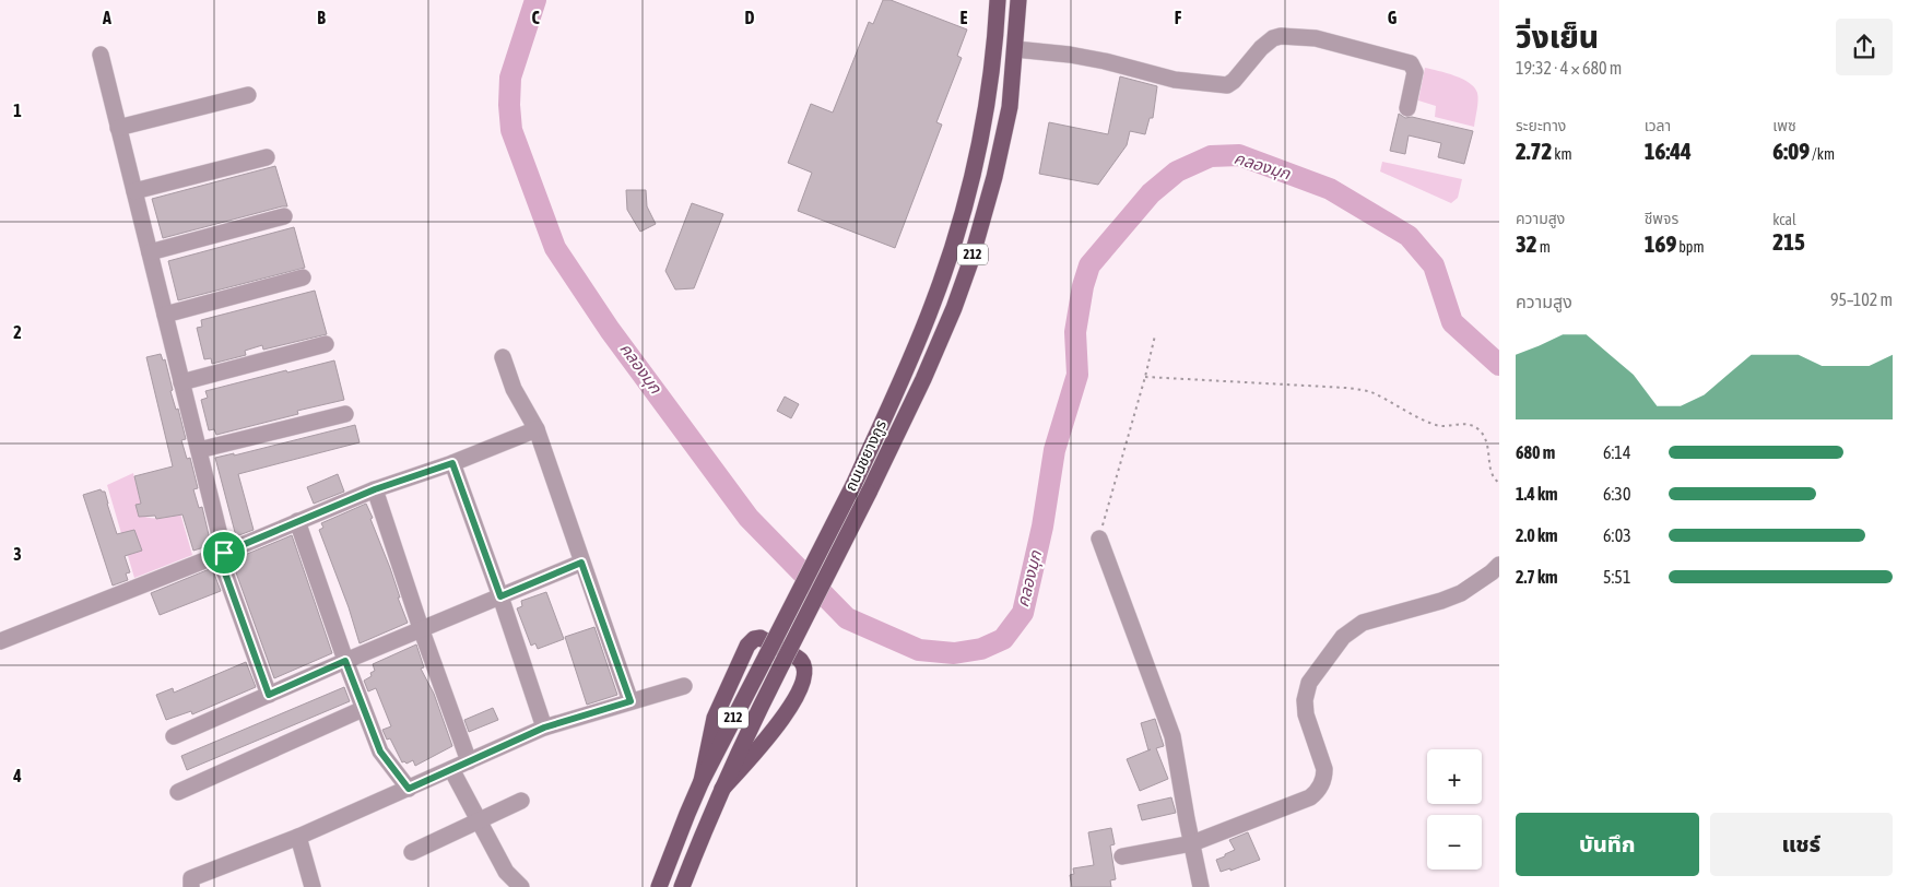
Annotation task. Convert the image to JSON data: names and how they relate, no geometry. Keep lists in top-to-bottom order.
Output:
{
  "streets": {
    "main road": ["212", "ถนนชยางกูร"]
  },
  "water": ["คลองมุก"],
  "page": {
    "heading": ["วิ่งเย็น", "19:32 · 4 × 680 m"],
    "stats": [
      ["ระยะทาง", "2.72 km"],
      ["เวลา", "16:44"],
      ["เพซ", "6:09 /km"],
      ["ความสูง", "32 m"],
      ["ชีพจร", "169 bpm"],
      ["kcal", "215"]
    ],
    "chart": ["ความสูง", "95–102 m"],
    "list": [
      {
        "name": "680 m",
        "note": "6:14"
      },
      {
        "name": "1.4 km",
        "note": "6:30"
      },
      {
        "name": "2.0 km",
        "note": "6:03"
      },
      {
        "name": "2.7 km",
        "note": "5:51"
      }
    ],
    "map_buttons": ["+", "−"],
    "buttons": ["บันทึก", "แชร์"]
  },
  "grid": {
    "columns": [
      "A",
      "B",
      "C",
      "D",
      "E",
      "F",
      "G"
    ],
    "rows": [
      "1",
      "2",
      "3",
      "4"
    ]
  }
}
